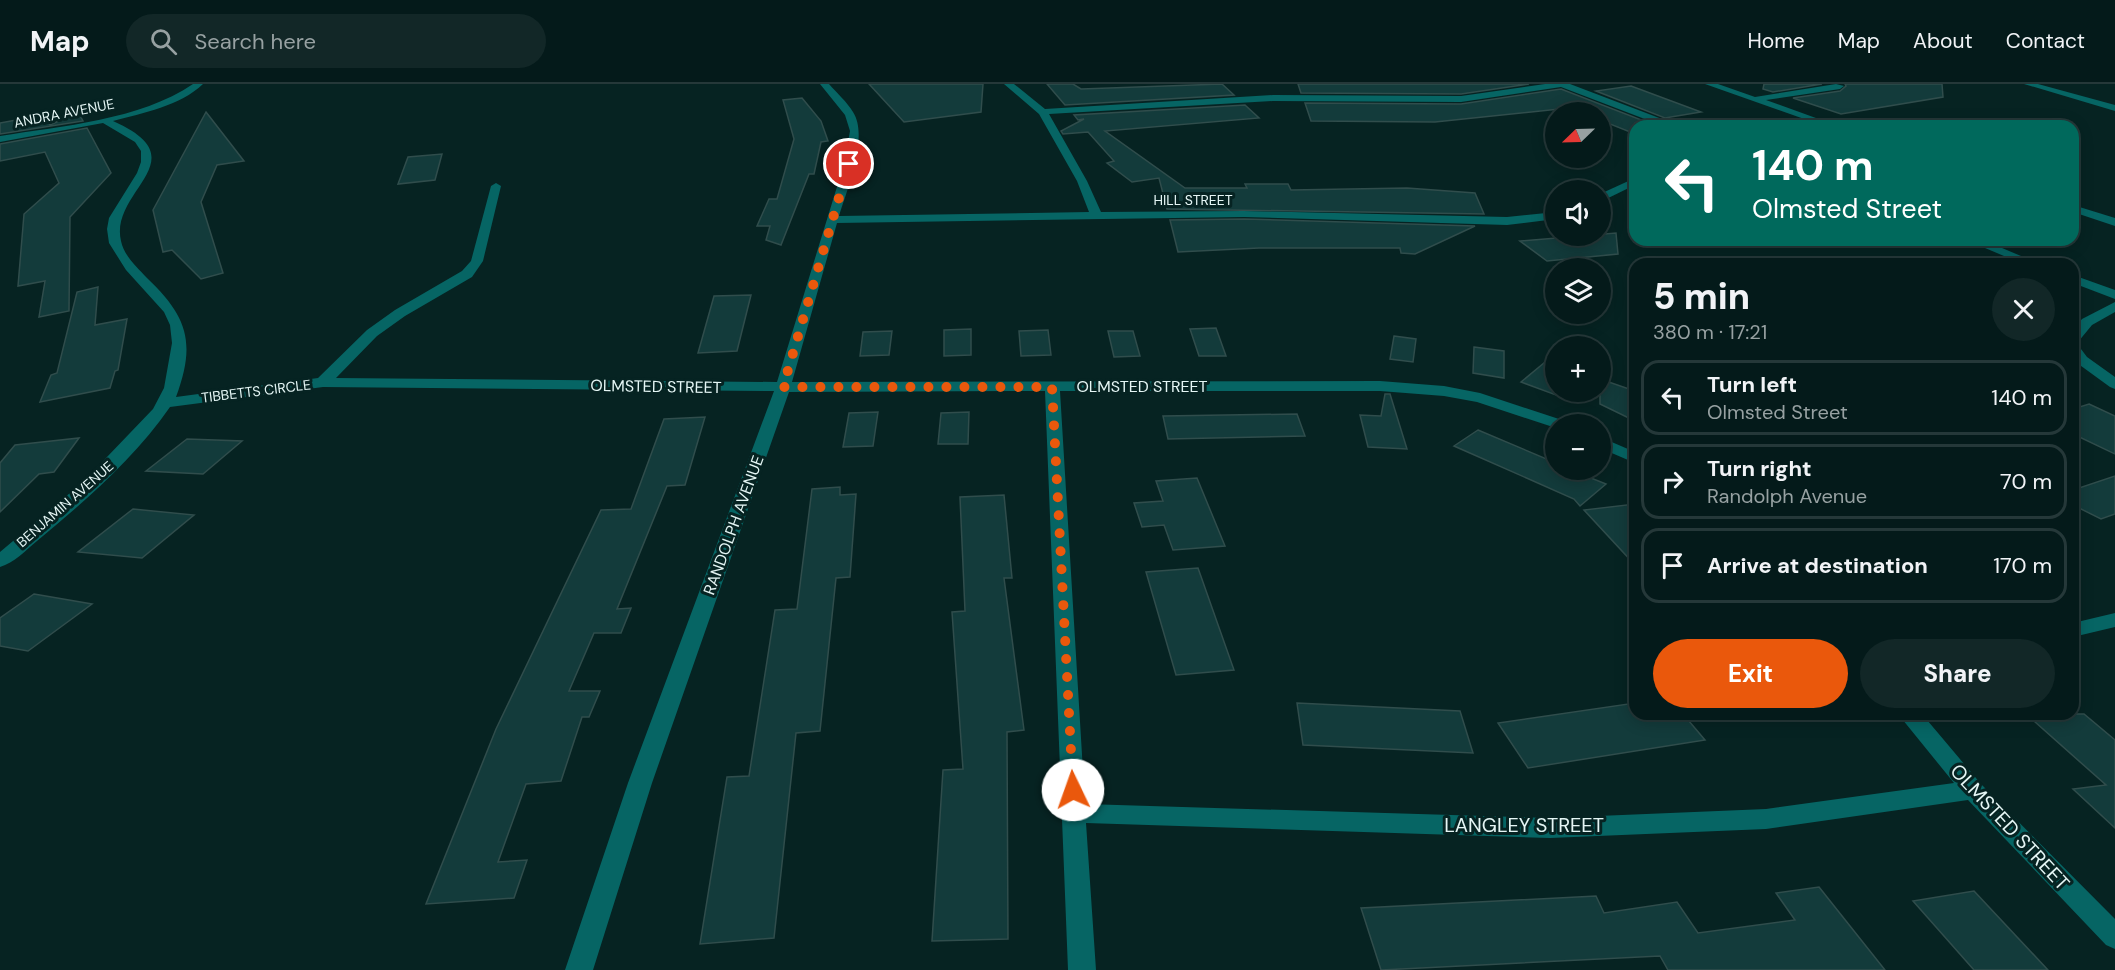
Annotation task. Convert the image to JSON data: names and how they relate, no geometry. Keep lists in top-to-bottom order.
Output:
{
  "streets": {
    "street": [
      "ANDRA AVENUE",
      "HILL STREET",
      "OLMSTED STREET",
      "TIBBETTS CIRCLE",
      "BENJAMIN AVENUE",
      "RANDOLPH AVENUE",
      "LANGLEY STREET"
    ]
  },
  "crossings": [
    ["ANDRA AVENUE", "BENJAMIN AVENUE"],
    ["HILL STREET", "RANDOLPH AVENUE"],
    ["OLMSTED STREET", "TIBBETTS CIRCLE"],
    ["OLMSTED STREET", "RANDOLPH AVENUE"],
    ["OLMSTED STREET", "LANGLEY STREET"],
    ["TIBBETTS CIRCLE", "BENJAMIN AVENUE"]
  ],
  "north": "bottom left",
  "page": {
    "header": "Map",
    "search": "Search here",
    "nav": [
      "Home",
      "Map",
      "About",
      "Contact"
    ],
    "map_buttons": ["+", "−"],
    "turn": ["140 m", "Olmsted Street"],
    "heading": ["5 min", "380 m · 17:21"],
    "list": [
      {
        "name": "Turn left",
        "note": "Olmsted Street",
        "value": "140 m"
      },
      {
        "name": "Turn right",
        "note": "Randolph Avenue",
        "value": "70 m"
      },
      {
        "name": "Arrive at destination",
        "value": "170 m"
      }
    ],
    "buttons": ["Exit", "Share"]
  }
}
